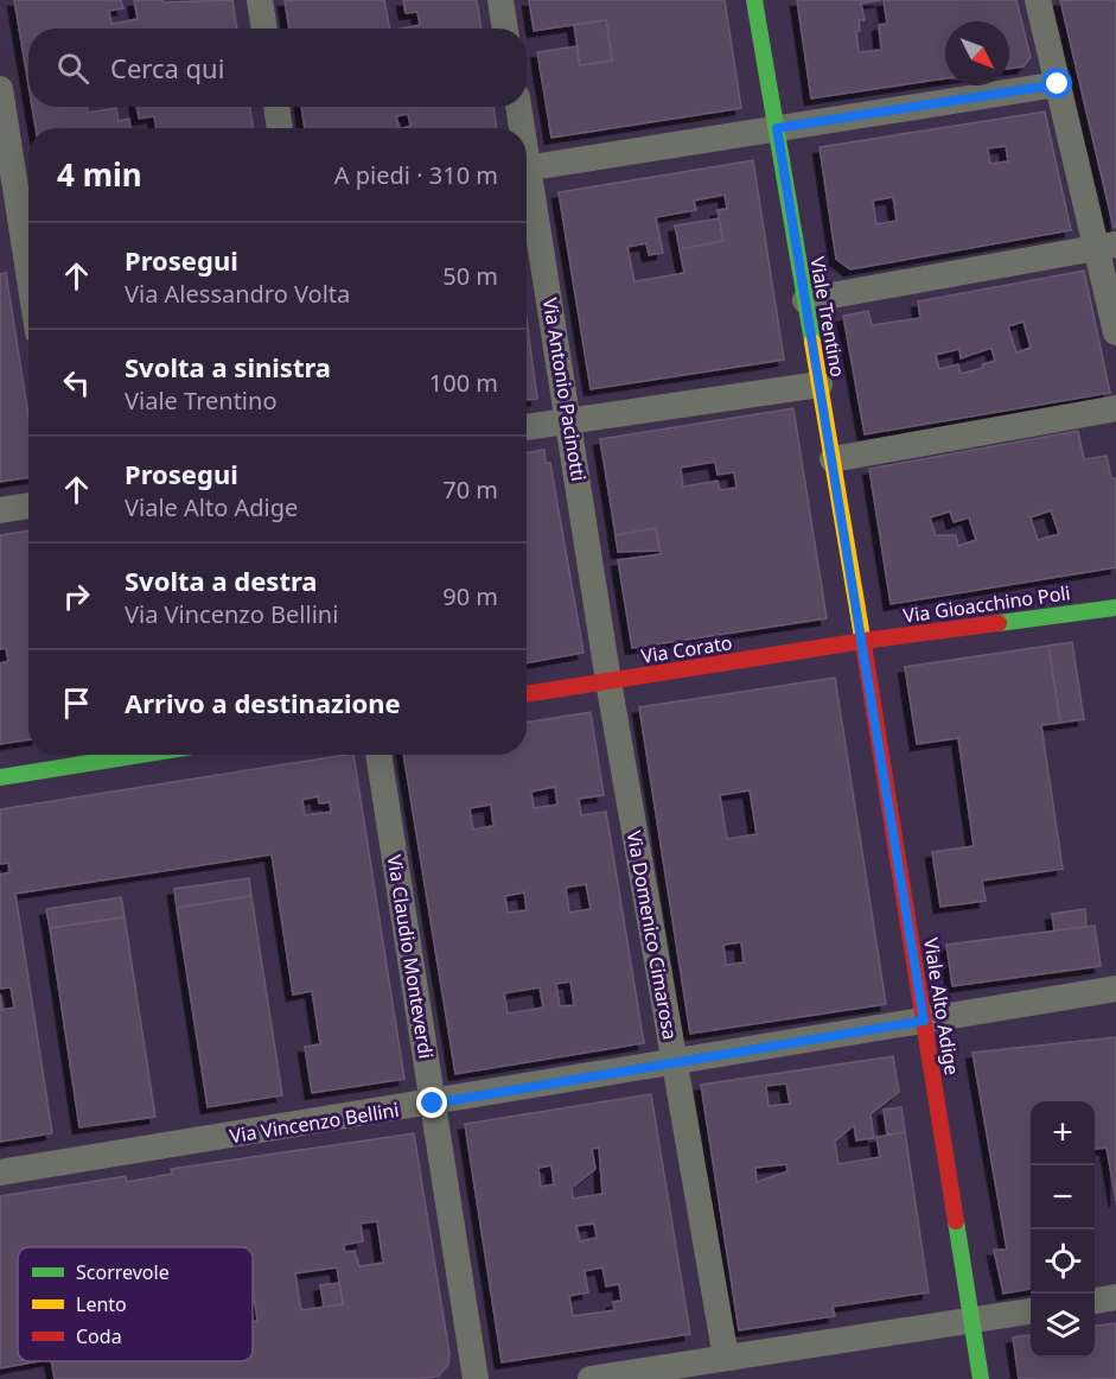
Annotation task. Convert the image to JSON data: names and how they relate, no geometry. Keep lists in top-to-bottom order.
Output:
{
  "streets": {
    "street": [
      "Viale Trentino",
      "Via Antonio Pacinotti",
      "Via Gioacchino Poli",
      "Via Corato",
      "Via Domenico Cimarosa",
      "Via Claudio Monteverdi",
      "Viale Alto Adige",
      "Via Vincenzo Bellini"
    ]
  },
  "crossings": [
    ["Viale Trentino", "Via Gioacchino Poli"],
    ["Viale Trentino", "Via Corato"],
    ["Viale Trentino", "Viale Alto Adige"],
    ["Via Antonio Pacinotti", "Via Corato"],
    ["Via Antonio Pacinotti", "Via Domenico Cimarosa"],
    ["Via Gioacchino Poli", "Via Corato"],
    ["Via Gioacchino Poli", "Viale Alto Adige"],
    ["Via Corato", "Via Domenico Cimarosa"],
    ["Via Corato", "Viale Alto Adige"],
    ["Via Domenico Cimarosa", "Via Vincenzo Bellini"],
    ["Via Claudio Monteverdi", "Via Vincenzo Bellini"],
    ["Viale Alto Adige", "Via Vincenzo Bellini"]
  ],
  "legend": ["Scorrevole", "Lento", "Coda"],
  "north": "bottom right",
  "page": {
    "search": "Cerca qui",
    "heading": ["4 min", "A piedi · 310 m"],
    "list": [
      ["Prosegui", "Via Alessandro Volta", "50 m"],
      ["Svolta a sinistra", "Viale Trentino", "100 m"],
      ["Prosegui", "Viale Alto Adige", "70 m"],
      ["Svolta a destra", "Via Vincenzo Bellini", "90 m"],
      "Arrivo a destinazione"
    ],
    "map_buttons": ["+", "−"]
  }
}
